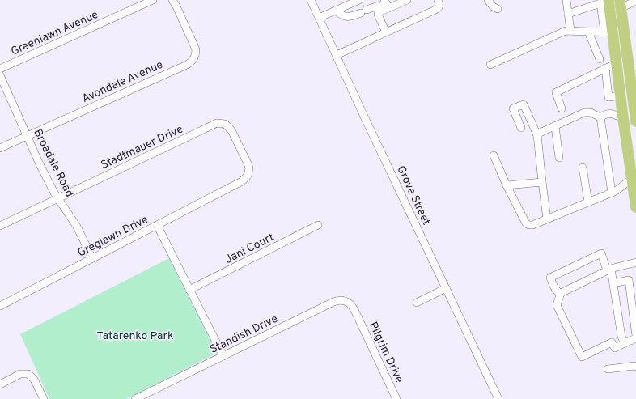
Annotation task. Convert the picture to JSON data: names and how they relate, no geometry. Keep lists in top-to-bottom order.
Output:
{
  "streets": {
    "street": [
      "Greenlawn Avenue",
      "Avondale Avenue",
      "Stadtmauer Drive",
      "Broadale Road",
      "Grove Street",
      "Greglawn Drive",
      "Jani Court",
      "Standish Drive",
      "Pilgrim Drive"
    ]
  },
  "crossings": [
    ["Avondale Avenue", "Broadale Road"],
    ["Stadtmauer Drive", "Broadale Road"],
    ["Stadtmauer Drive", "Greglawn Drive"],
    ["Broadale Road", "Greglawn Drive"],
    ["Standish Drive", "Pilgrim Drive"]
  ],
  "parks": ["Tatarenko Park"]
}
